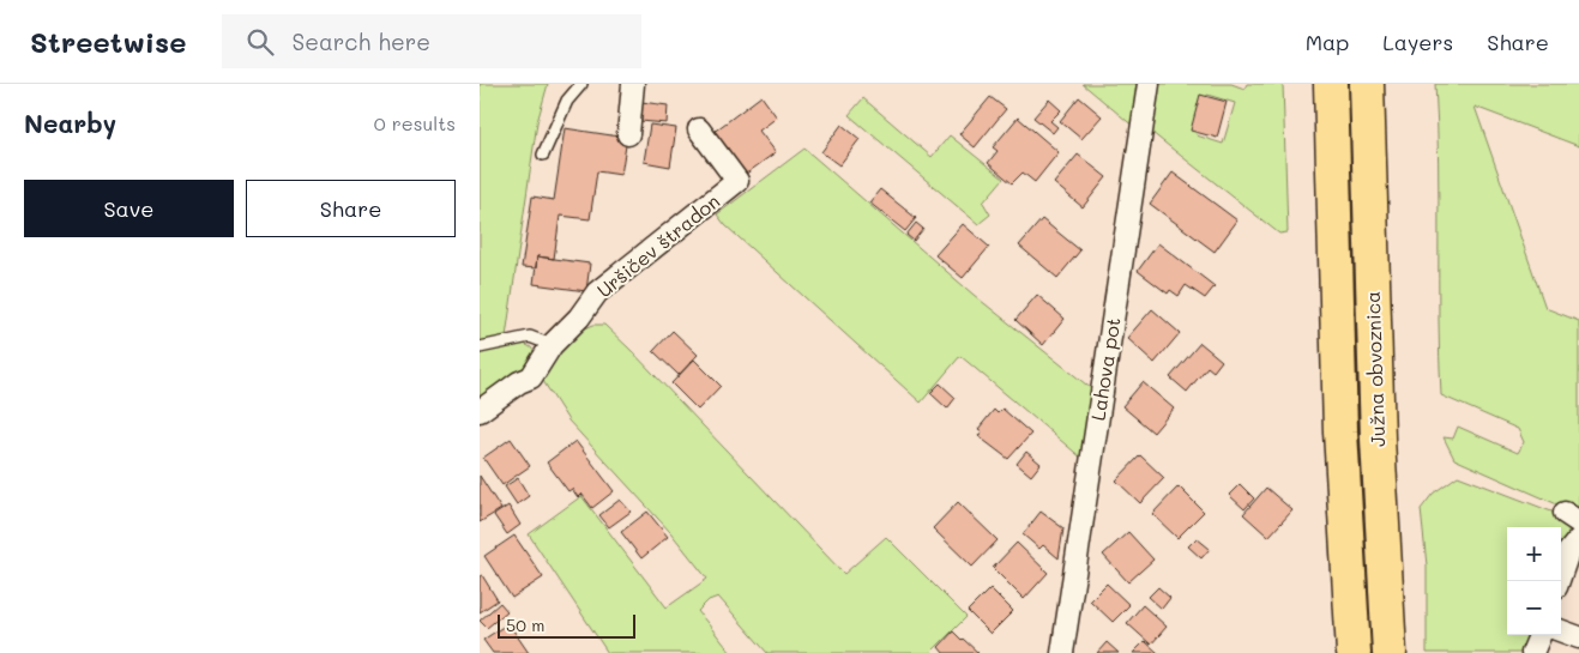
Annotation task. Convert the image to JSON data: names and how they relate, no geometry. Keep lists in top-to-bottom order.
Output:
{
  "streets": {
    "highway": ["Južna obvoznica"],
    "street": ["Uršičev štradon", "Lahova pot"]
  },
  "scale_bar": "50 m",
  "page": {
    "header": "Streetwise",
    "search": "Search here",
    "nav": ["Map", "Layers", "Share"],
    "heading": ["Nearby", "0 results"],
    "buttons": ["Save", "Share"],
    "map_buttons": ["+", "−"],
    "scale": "50 m"
  }
}
